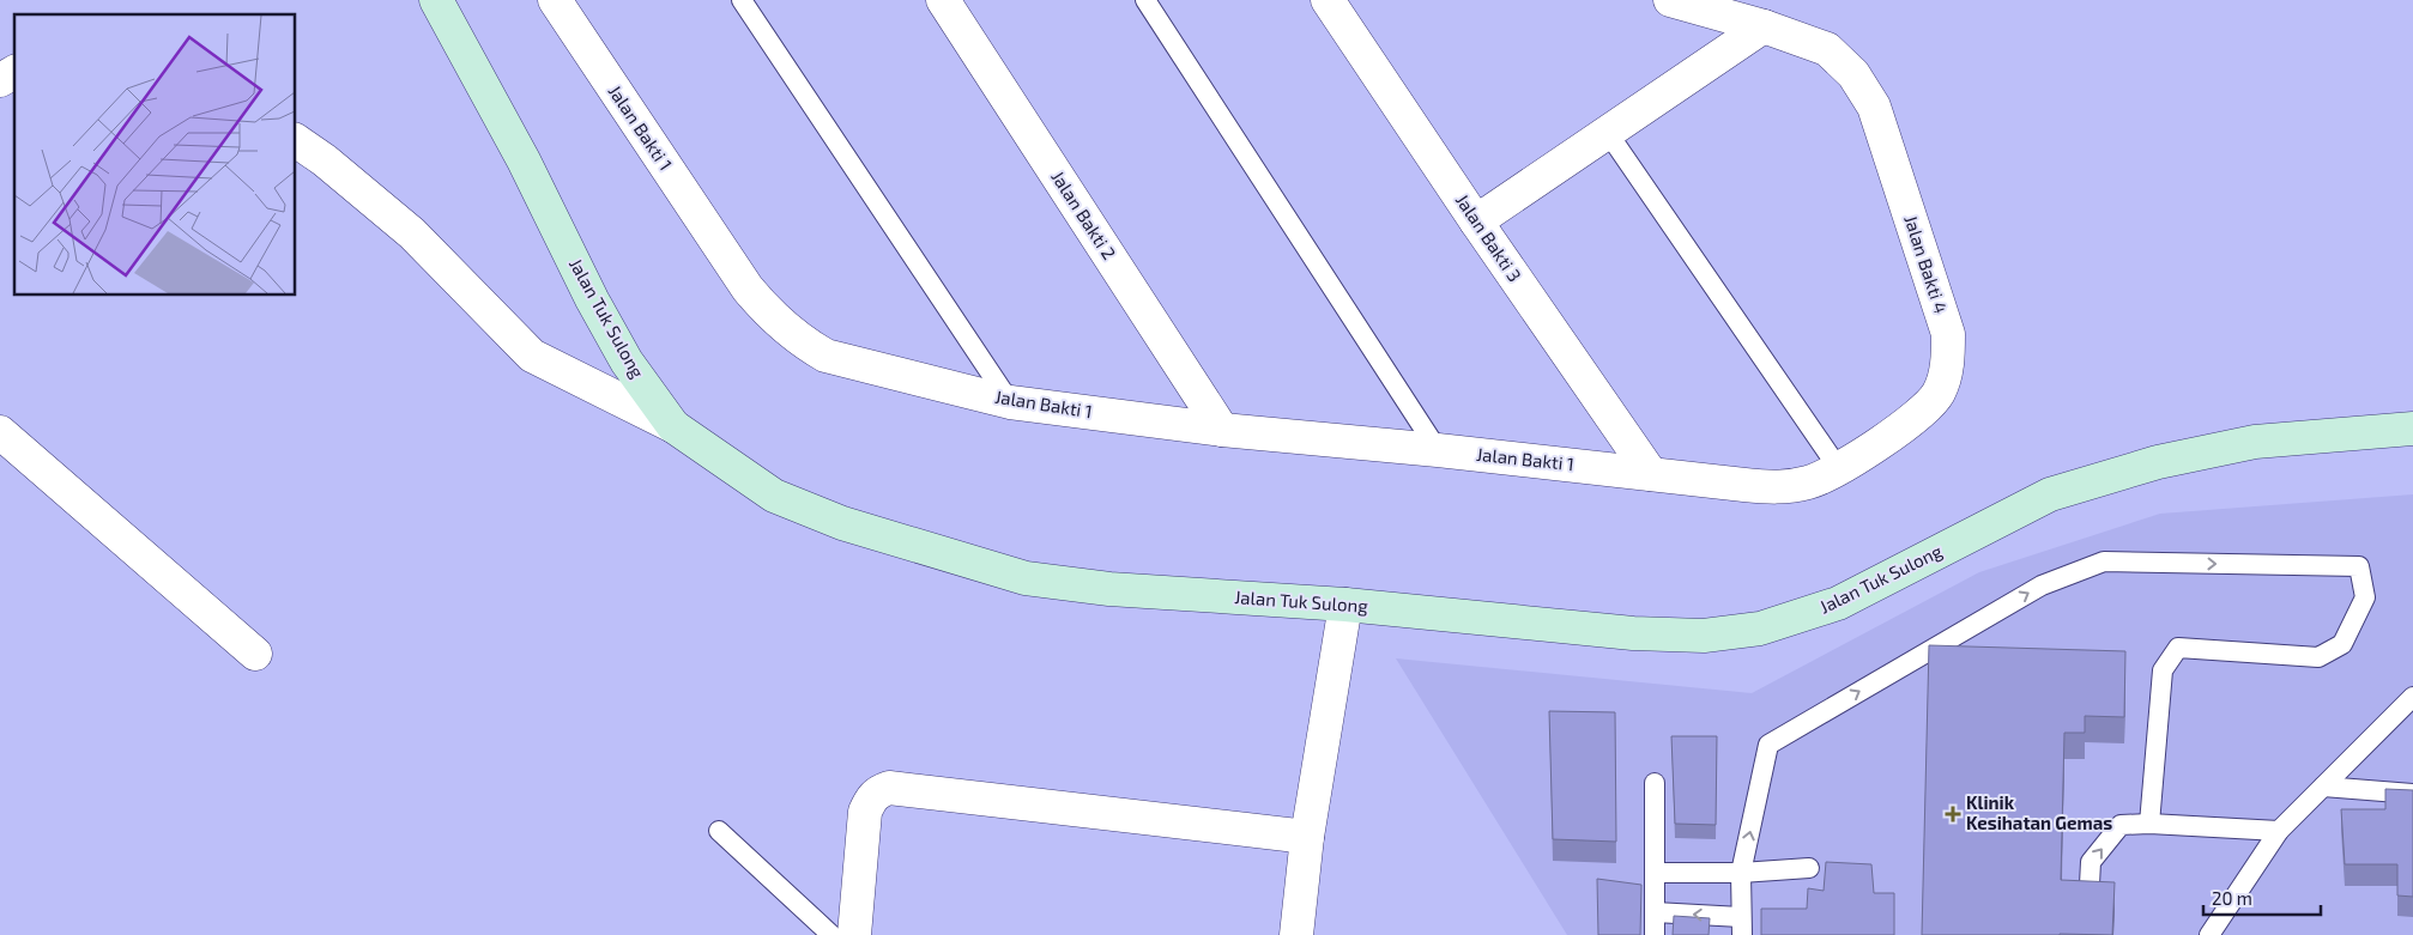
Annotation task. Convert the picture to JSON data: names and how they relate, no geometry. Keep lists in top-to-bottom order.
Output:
{
  "streets": {
    "street": [
      "Jalan Bakti 1",
      "Jalan Bakti 2",
      "Jalan Bakti 3",
      "Jalan Bakti 4",
      "Jalan Tuk Sulong"
    ]
  },
  "crossings": [
    ["Jalan Bakti 1", "Jalan Bakti 2"],
    ["Jalan Bakti 1", "Jalan Bakti 3"],
    ["Jalan Bakti 1", "Jalan Bakti 4"]
  ],
  "places": {
    "health": ["Klinik Kesihatan Gemas"]
  },
  "scale_bar": "20 m"
}
